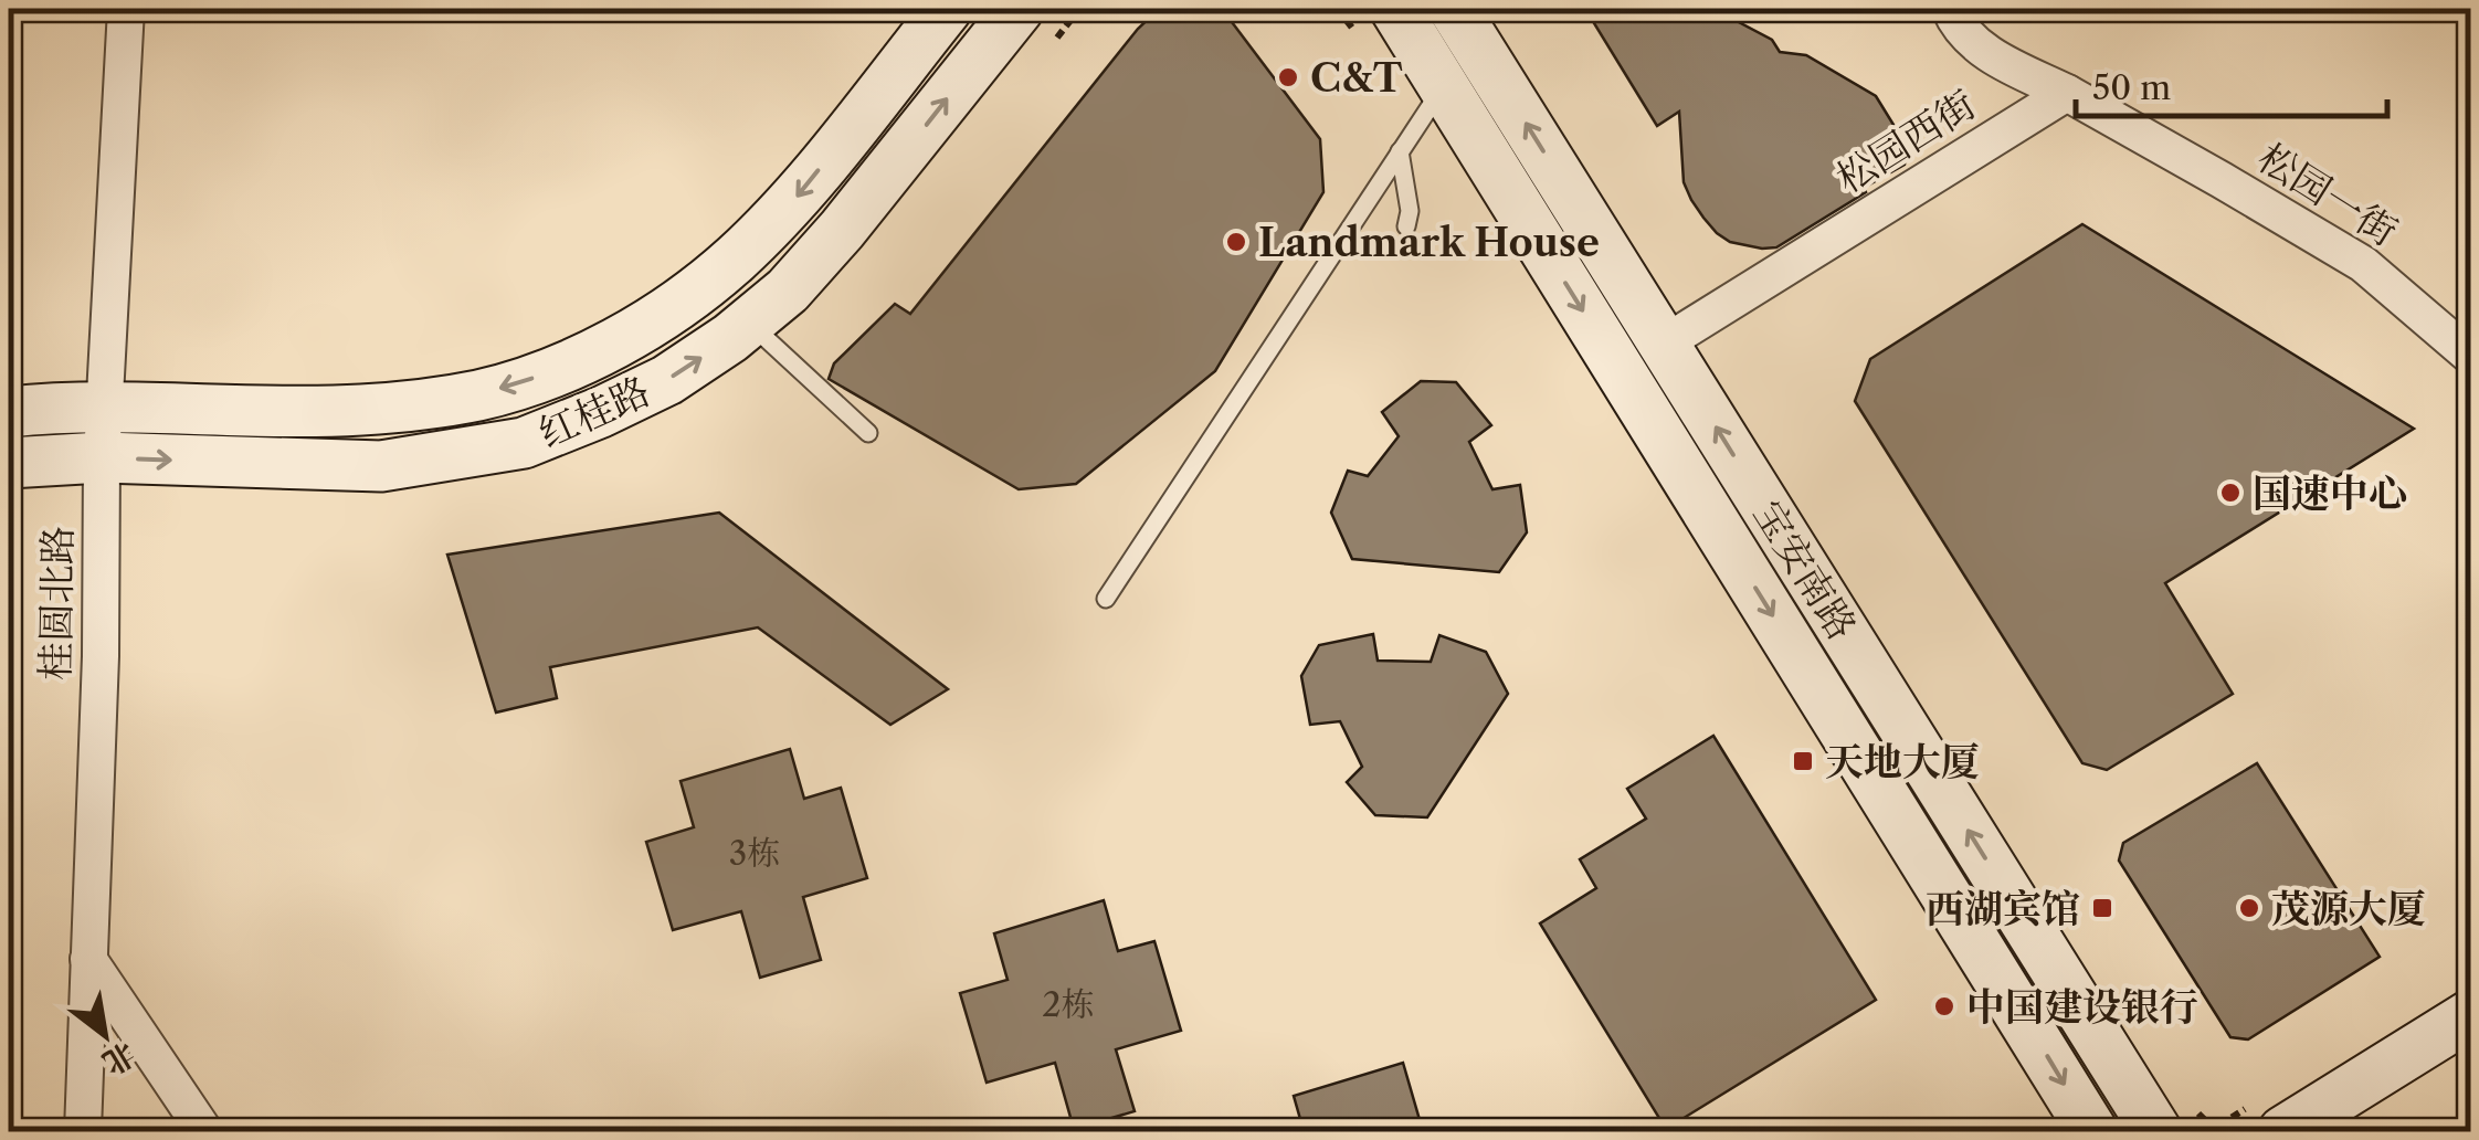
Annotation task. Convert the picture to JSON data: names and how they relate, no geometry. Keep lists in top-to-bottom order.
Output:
{
  "streets": {
    "street": [
      "松园西街",
      "松园一街",
      "红桂路",
      "宝安南路",
      "桂圆北路"
    ]
  },
  "crossings": [
    ["松园西街", "松园一街"],
    ["松园西街", "宝安南路"],
    ["红桂路", "桂圆北路"]
  ],
  "places": {
    "other": [
      "C&T",
      "Landmark House",
      "国速中心",
      "茂源大厦",
      "中国建设银行"
    ],
    "transit": ["天地大厦", "西湖宾馆"]
  },
  "house_numbers": ["3栋", "2栋"],
  "scale_bar": "50 m",
  "north": "bottom right"
}
